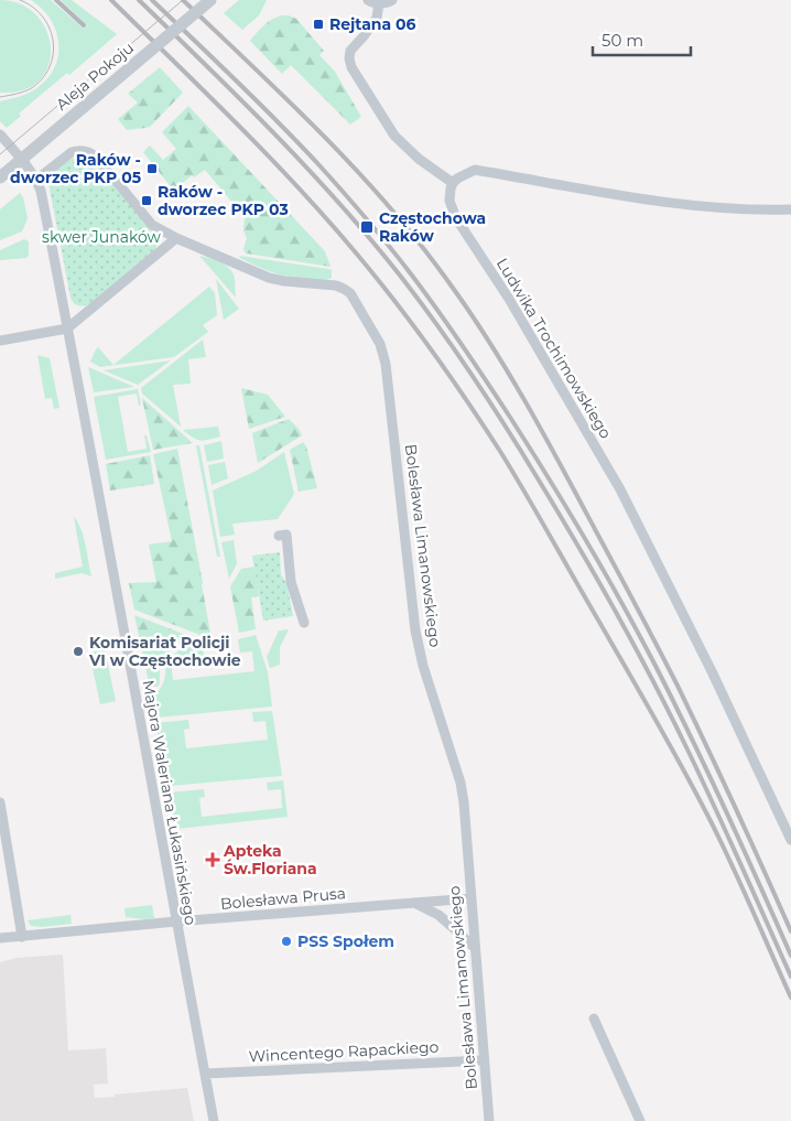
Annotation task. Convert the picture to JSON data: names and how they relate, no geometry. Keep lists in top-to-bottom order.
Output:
{
  "streets": {
    "street": [
      "Aleja Pokoju",
      "Ludwika Trochimowskiego",
      "Bolesława Limanowskiego",
      "Majora Waleriana Łukasińskiego",
      "Bolesława Prusa",
      "Wincentego Rapackiego"
    ]
  },
  "crossings": [
    ["Bolesława Limanowskiego", "Bolesława Prusa"],
    ["Bolesława Limanowskiego", "Wincentego Rapackiego"],
    ["Majora Waleriana Łukasińskiego", "Bolesława Prusa"],
    ["Majora Waleriana Łukasińskiego", "Wincentego Rapackiego"]
  ],
  "parks": ["skwer Junaków"],
  "places": {
    "transit": [
      "Rejtana 06",
      "Raków - dworzec PKP 05",
      "Raków - dworzec PKP 03",
      "Częstochowa Raków"
    ],
    "other": ["Komisariat Policji VI w Częstochowie", "PSS Społem"],
    "health": ["Apteka Św.Floriana"]
  },
  "scale_bar": "50 m"
}
